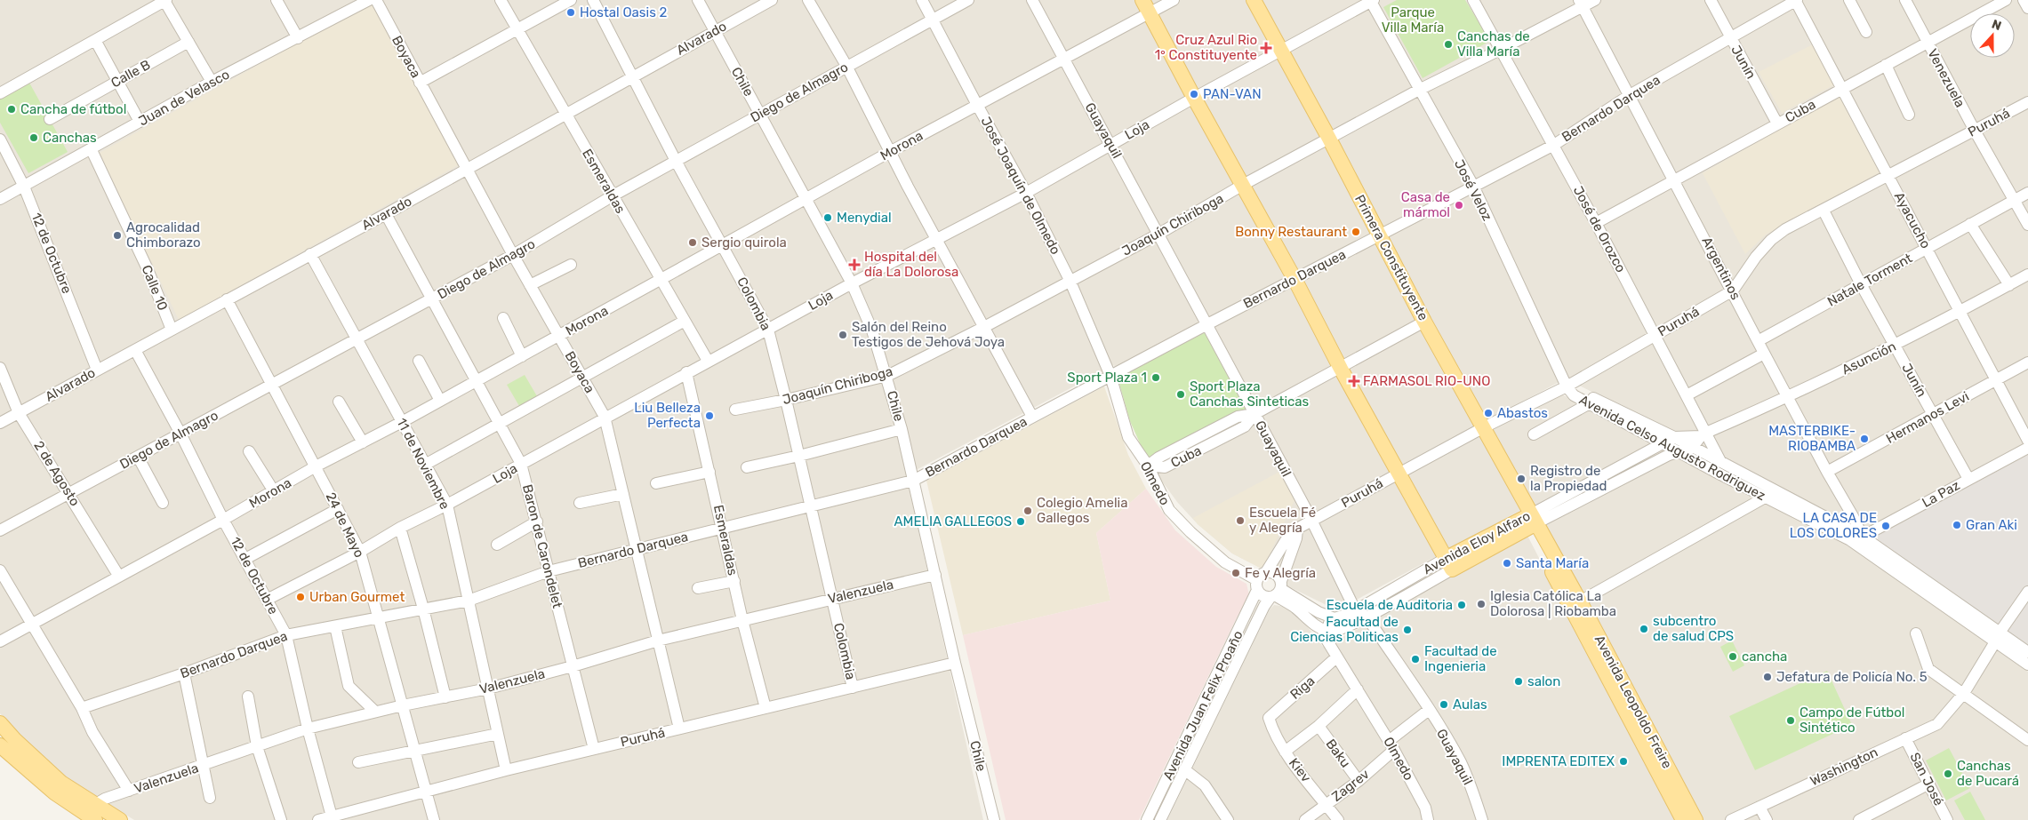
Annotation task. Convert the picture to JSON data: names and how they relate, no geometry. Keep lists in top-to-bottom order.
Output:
{
  "streets": {
    "main road": ["Primera Constituyente", "Avenida Eloy Alfaro", "Avenida Leopoldo Freire"],
    "street": [
      "Alvarado",
      "Boyaca",
      "Junín",
      "Calle B",
      "Venezuela",
      "Chile",
      "Diego de Almagro",
      "Juan de Velasco",
      "Bernardo Darquea",
      "Cuba",
      "Puruhá",
      "Loja",
      "Guayaquil",
      "Morona",
      "Esmeraldas",
      "José Joaquín de Olmedo",
      "José Veloz",
      "Ayacucho",
      "Joaquín Chiriboga",
      "José de Orozco",
      "12 de Octubre",
      "Argentinos",
      "Natale Torment",
      "Calle 10",
      "Colombia",
      "Asunción",
      "Hermanos Levi",
      "Avenida Celso Augusto Rodriguez",
      "11 de Noviembre",
      "2 de Agosto",
      "Olmedo",
      "La Paz",
      "24 de Mayo",
      "Baron de Carondelet",
      "Valenzuela",
      "Riga",
      "Avenida Juan Felix Proaño",
      "Baku",
      "Washington",
      "Kiev",
      "San José",
      "Zagrev"
    ]
  },
  "crossings": [
    ["Alvarado", "Boyaca"],
    ["Alvarado", "Chile"],
    ["Alvarado", "Esmeraldas"],
    ["Alvarado", "12 de Octubre"],
    ["Alvarado", "Calle 10"],
    ["Alvarado", "Colombia"],
    ["Alvarado", "11 de Noviembre"],
    ["Alvarado", "2 de Agosto"],
    ["Alvarado", "24 de Mayo"],
    ["Alvarado", "Baron de Carondelet"],
    ["Boyaca", "Diego de Almagro"],
    ["Boyaca", "Bernardo Darquea"],
    ["Boyaca", "Puruhá"],
    ["Boyaca", "Loja"],
    ["Boyaca", "Morona"],
    ["Boyaca", "Valenzuela"],
    ["Junín", "Bernardo Darquea"],
    ["Junín", "Cuba"],
    ["Junín", "Puruhá"],
    ["Junín", "Natale Torment"],
    ["Junín", "Asunción"],
    ["Junín", "Hermanos Levi"],
    ["Junín", "La Paz"],
    ["Venezuela", "Cuba"],
    ["Venezuela", "Puruhá"],
    ["Venezuela", "Natale Torment"],
    ["Chile", "Diego de Almagro"],
    ["Chile", "Bernardo Darquea"],
    ["Chile", "Puruhá"],
    ["Chile", "Loja"],
    ["Chile", "Morona"],
    ["Chile", "Joaquín Chiriboga"],
    ["Chile", "Valenzuela"],
    ["Diego de Almagro", "Esmeraldas"],
    ["Diego de Almagro", "José Joaquín de Olmedo"],
    ["Diego de Almagro", "12 de Octubre"],
    ["Diego de Almagro", "Colombia"],
    ["Diego de Almagro", "11 de Noviembre"],
    ["Diego de Almagro", "2 de Agosto"],
    ["Diego de Almagro", "24 de Mayo"],
    ["Diego de Almagro", "Baron de Carondelet"],
    ["Juan de Velasco", "12 de Octubre"],
    ["Juan de Velasco", "Calle 10"],
    ["Bernardo Darquea", "Guayaquil"],
    ["Bernardo Darquea", "Esmeraldas"],
    ["Bernardo Darquea", "José Joaquín de Olmedo"],
    ["Bernardo Darquea", "José Veloz"],
    ["Bernardo Darquea", "Ayacucho"],
    ["Bernardo Darquea", "José de Orozco"],
    ["Bernardo Darquea", "12 de Octubre"],
    ["Bernardo Darquea", "Primera Constituyente"],
    ["Bernardo Darquea", "Argentinos"],
    ["Bernardo Darquea", "Colombia"],
    ["Bernardo Darquea", "11 de Noviembre"],
    ["Bernardo Darquea", "Olmedo"],
    ["Bernardo Darquea", "24 de Mayo"],
    ["Bernardo Darquea", "Baron de Carondelet"],
    ["Cuba", "Guayaquil"],
    ["Cuba", "Ayacucho"],
    ["Cuba", "José de Orozco"],
    ["Cuba", "Primera Constituyente"],
    ["Cuba", "Argentinos"],
    ["Cuba", "Olmedo"],
    ["Puruhá", "Guayaquil"],
    ["Puruhá", "Esmeraldas"],
    ["Puruhá", "José Veloz"],
    ["Puruhá", "Ayacucho"],
    ["Puruhá", "José de Orozco"],
    ["Puruhá", "12 de Octubre"],
    ["Puruhá", "Primera Constituyente"],
    ["Puruhá", "Argentinos"],
    ["Puruhá", "Colombia"],
    ["Puruhá", "Avenida Celso Augusto Rodriguez"],
    ["Puruhá", "11 de Noviembre"],
    ["Puruhá", "24 de Mayo"],
    ["Puruhá", "Baron de Carondelet"],
    ["Loja", "Guayaquil"],
    ["Loja", "Esmeraldas"],
    ["Loja", "José Joaquín de Olmedo"],
    ["Loja", "José Veloz"],
    ["Loja", "12 de Octubre"],
    ["Loja", "Primera Constituyente"],
    ["Loja", "Colombia"],
    ["Loja", "11 de Noviembre"],
    ["Loja", "24 de Mayo"],
    ["Loja", "Baron de Carondelet"],
    ["Guayaquil", "Morona"],
    ["Guayaquil", "Joaquín Chiriboga"],
    ["Guayaquil", "Avenida Eloy Alfaro"],
    ["Guayaquil", "Zagrev"],
    ["Morona", "Esmeraldas"],
    ["Morona", "José Joaquín de Olmedo"],
    ["Morona", "12 de Octubre"],
    ["Morona", "Colombia"],
    ["Morona", "11 de Noviembre"],
    ["Morona", "2 de Agosto"],
    ["Morona", "24 de Mayo"],
    ["Morona", "Baron de Carondelet"],
    ["Esmeraldas", "Valenzuela"],
    ["José Joaquín de Olmedo", "Joaquín Chiriboga"],
    ["José Joaquín de Olmedo", "Olmedo"],
    ["José Veloz", "Joaquín Chiriboga"],
    ["José Veloz", "Avenida Celso Augusto Rodriguez"],
    ["Ayacucho", "Natale Torment"],
    ["Ayacucho", "Asunción"],
    ["Ayacucho", "Hermanos Levi"],
    ["Joaquín Chiriboga", "José de Orozco"],
    ["Joaquín Chiriboga", "Primera Constituyente"],
    ["Joaquín Chiriboga", "Argentinos"],
    ["Joaquín Chiriboga", "Colombia"],
    ["José de Orozco", "Asunción"],
    ["José de Orozco", "Avenida Celso Augusto Rodriguez"],
    ["12 de Octubre", "Valenzuela"],
    ["Primera Constituyente", "Avenida Eloy Alfaro"],
    ["Primera Constituyente", "Avenida Leopoldo Freire"],
    ["Argentinos", "Natale Torment"],
    ["Argentinos", "Asunción"],
    ["Argentinos", "Hermanos Levi"],
    ["Argentinos", "Avenida Celso Augusto Rodriguez"],
    ["Argentinos", "La Paz"],
    ["Colombia", "Valenzuela"],
    ["Asunción", "Avenida Celso Augusto Rodriguez"],
    ["Asunción", "Avenida Eloy Alfaro"],
    ["Avenida Celso Augusto Rodriguez", "La Paz"],
    ["Avenida Celso Augusto Rodriguez", "Avenida Eloy Alfaro"],
    ["Avenida Celso Augusto Rodriguez", "Washington"],
    ["11 de Noviembre", "Valenzuela"],
    ["Olmedo", "Avenida Eloy Alfaro"],
    ["Olmedo", "Riga"],
    ["Olmedo", "Avenida Juan Felix Proaño"],
    ["Olmedo", "Zagrev"],
    ["24 de Mayo", "Valenzuela"],
    ["Avenida Eloy Alfaro", "Avenida Leopoldo Freire"],
    ["Baron de Carondelet", "Valenzuela"],
    ["Riga", "Kiev"],
    ["Baku", "Zagrev"],
    ["Washington", "San José"],
    ["Kiev", "Zagrev"]
  ],
  "parks": ["Parque Villa María"],
  "places": {
    "other": [
      "Hostal Oasis 2",
      "Canchas de Villa María",
      "PAN-VAN",
      "Cancha de fútbol",
      "Canchas",
      "Casa de mármol",
      "Menydial",
      "Bonny Restaurant",
      "Agrocalidad Chimborazo",
      "Sergio quirola",
      "Salón del Reino Testigos de Jehová Joya",
      "Sport Plaza 1",
      "Sport Plaza Canchas Sinteticas",
      "Abastos",
      "Liu Belleza Perfecta",
      "MASTERBIKE- RIOBAMBA",
      "Registro de la Propiedad",
      "Colegio Amelia Gallegos",
      "Escuela Fé y Alegría",
      "AMELIA GALLEGOS",
      "Gran Aki",
      "LA CASA DE LOS COLORES",
      "Santa María",
      "Fe y Alegría",
      "Urban Gourmet",
      "Iglesia Católica La Dolorosa | Riobamba",
      "Escuela de Auditoria",
      "subcentro de salud CPS",
      "Facultad de Ciencias Politicas",
      "cancha",
      "Facultad de Ingenieria",
      "Jefatura de Policía No. 5",
      "salon",
      "Aulas",
      "Campo de Fútbol Sintético",
      "IMPRENTA EDITEX",
      "Canchas de Pucará"
    ],
    "health": ["Cruz Azul Rio 1° Constituyente", "Hospital del día La Dolorosa", "FARMASOL RIO-UNO"]
  },
  "north": "top"
}
